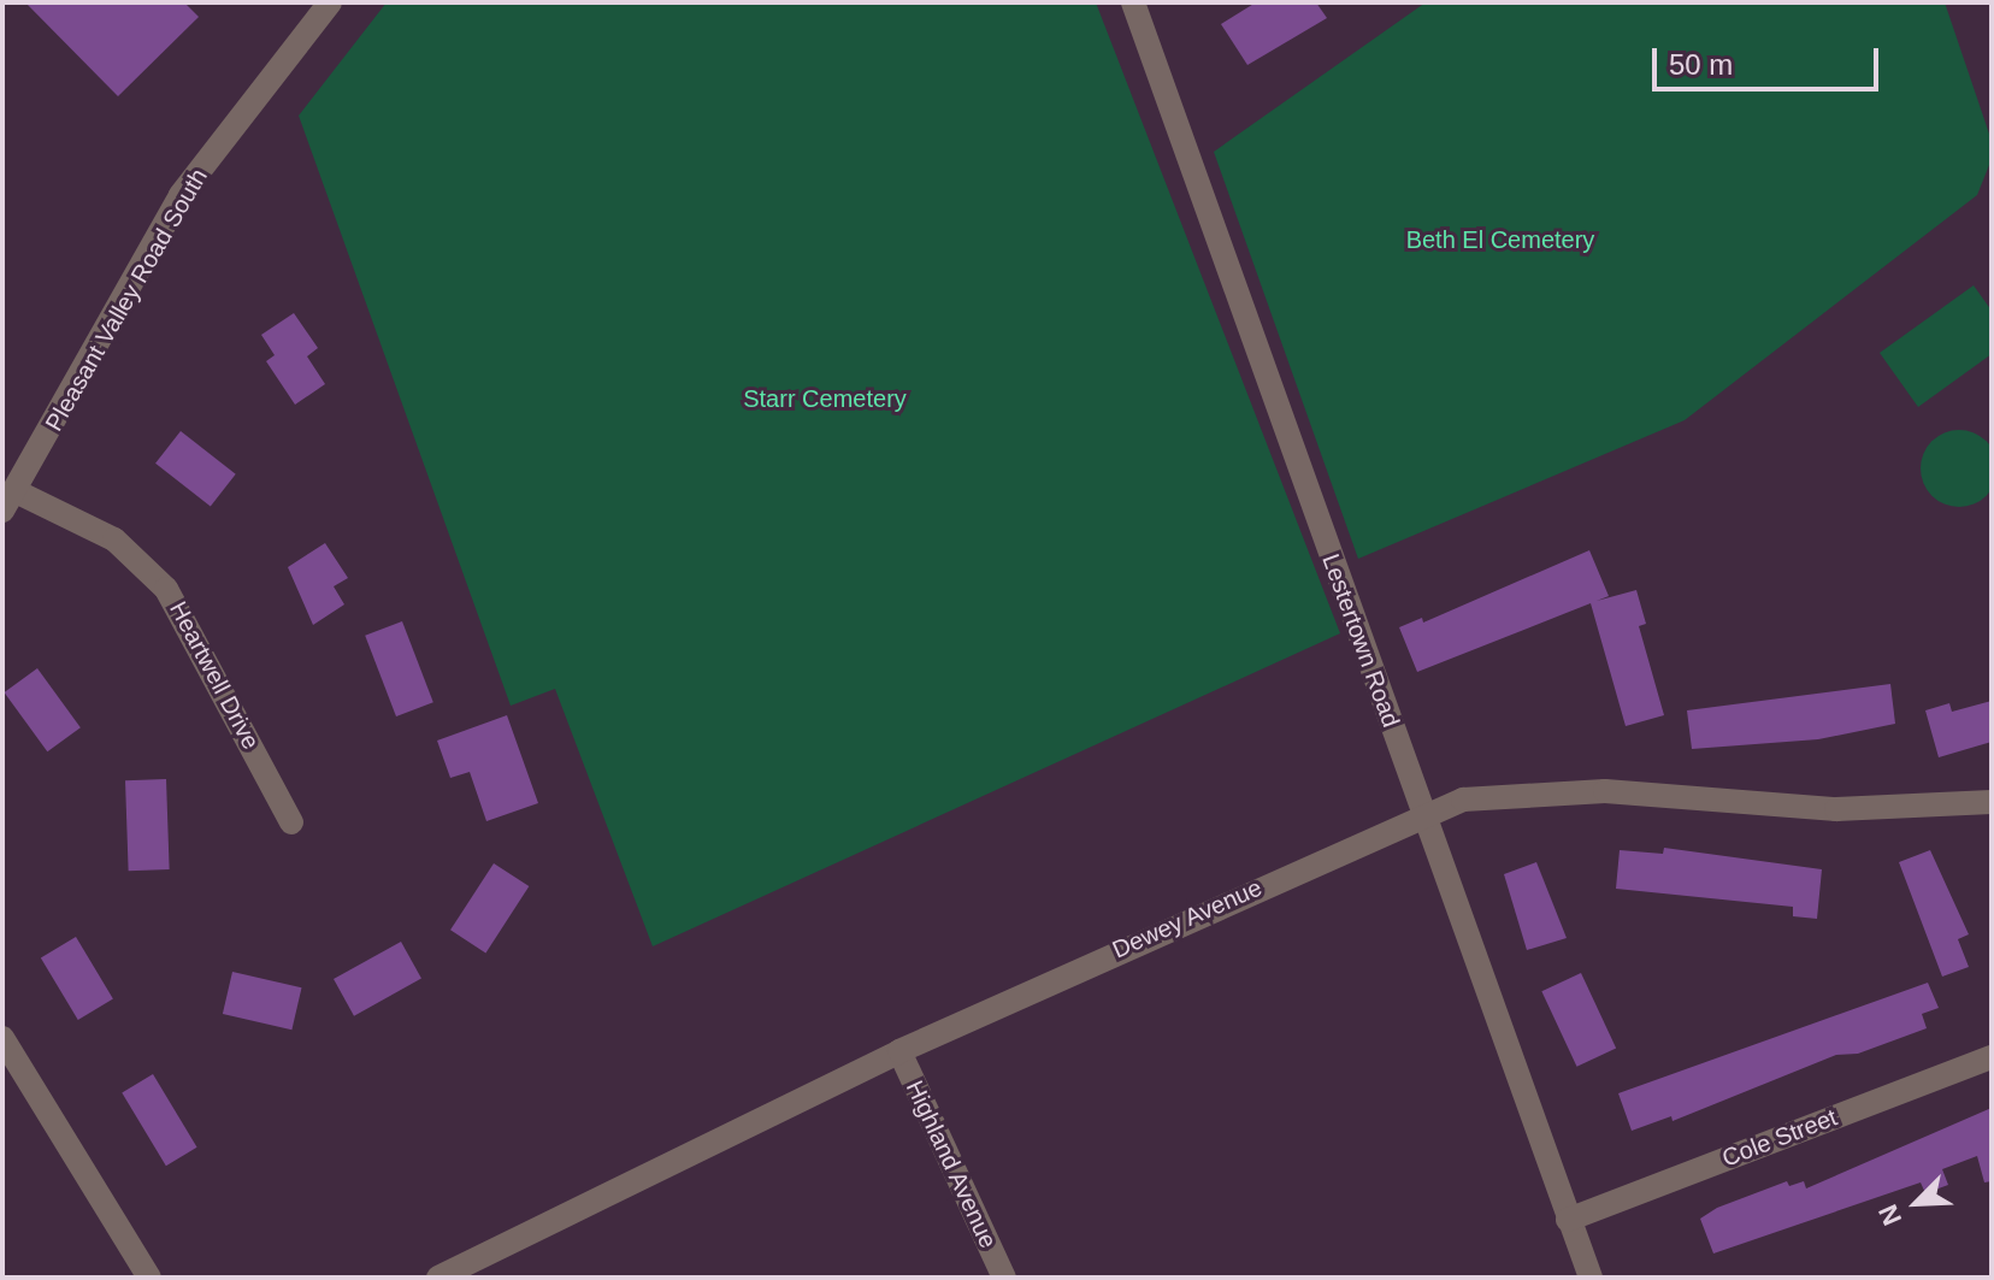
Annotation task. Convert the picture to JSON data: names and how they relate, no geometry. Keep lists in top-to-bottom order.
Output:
{
  "streets": {
    "street": [
      "Pleasant Valley Road South",
      "Lestertown Road",
      "Heartwell Drive",
      "Dewey Avenue",
      "Cole Street",
      "Highland Avenue"
    ]
  },
  "crossings": [
    ["Pleasant Valley Road South", "Heartwell Drive"],
    ["Lestertown Road", "Dewey Avenue"],
    ["Lestertown Road", "Cole Street"],
    ["Dewey Avenue", "Highland Avenue"]
  ],
  "parks": ["Beth El Cemetery", "Starr Cemetery"],
  "scale_bar": "50 m",
  "north": "bottom left"
}
